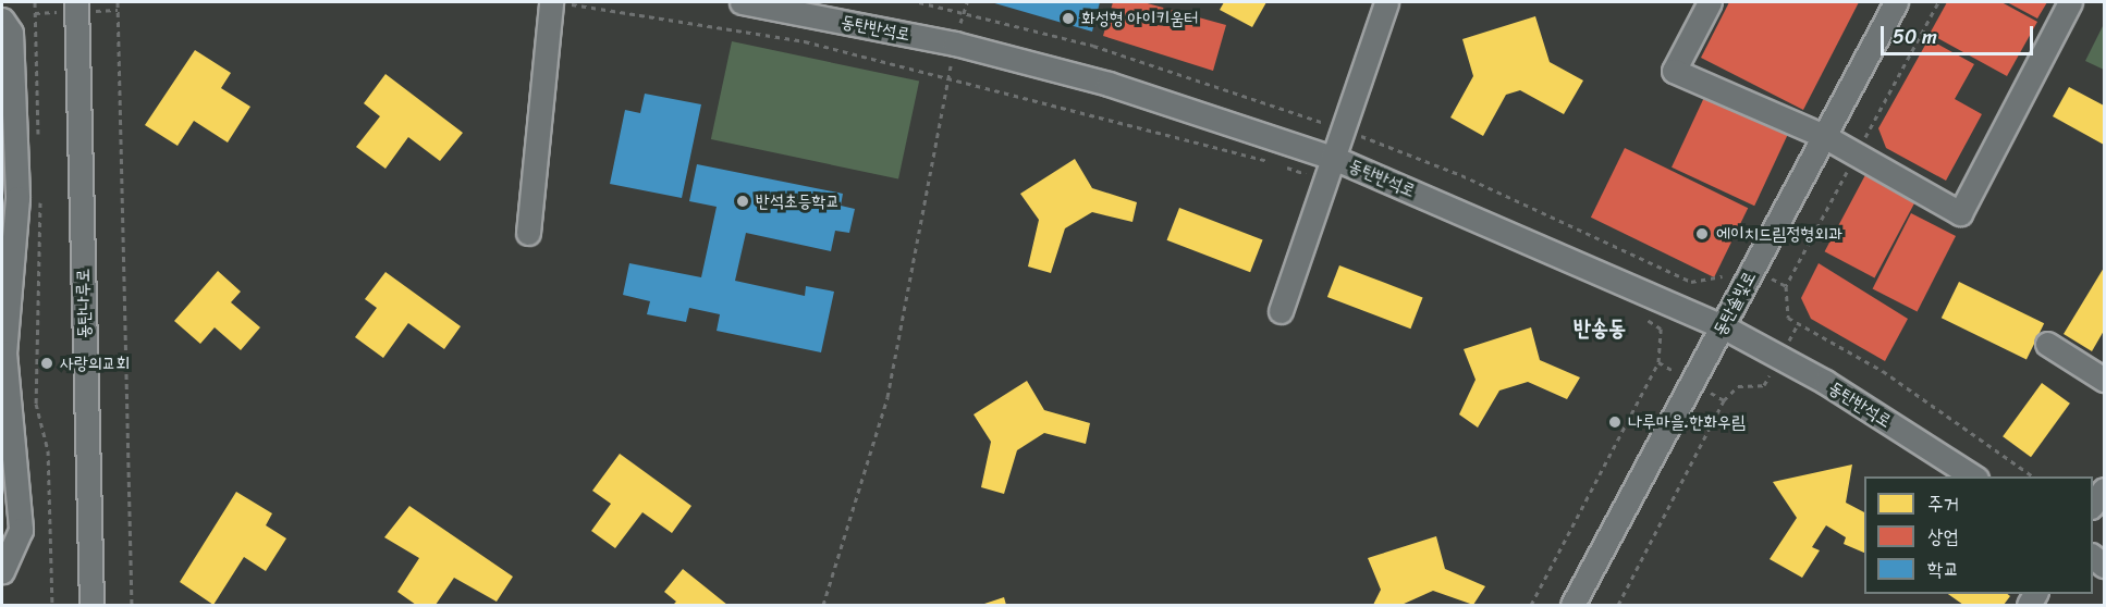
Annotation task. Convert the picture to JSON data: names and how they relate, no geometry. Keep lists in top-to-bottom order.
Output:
{
  "streets": {
    "street": ["동탄반석로", "동탄나루로", "동탄솔빛로"]
  },
  "crossings": [
    ["동탄반석로", "동탄솔빛로"]
  ],
  "districts": ["반송동"],
  "places": [
    "화성형 아이키움터",
    "반석초등학교",
    "에이치드림정형외과",
    "사랑의교회",
    "나루마을.한화우림"
  ],
  "legend": ["주거", "상업", "학교"],
  "scale_bar": "50 m"
}
